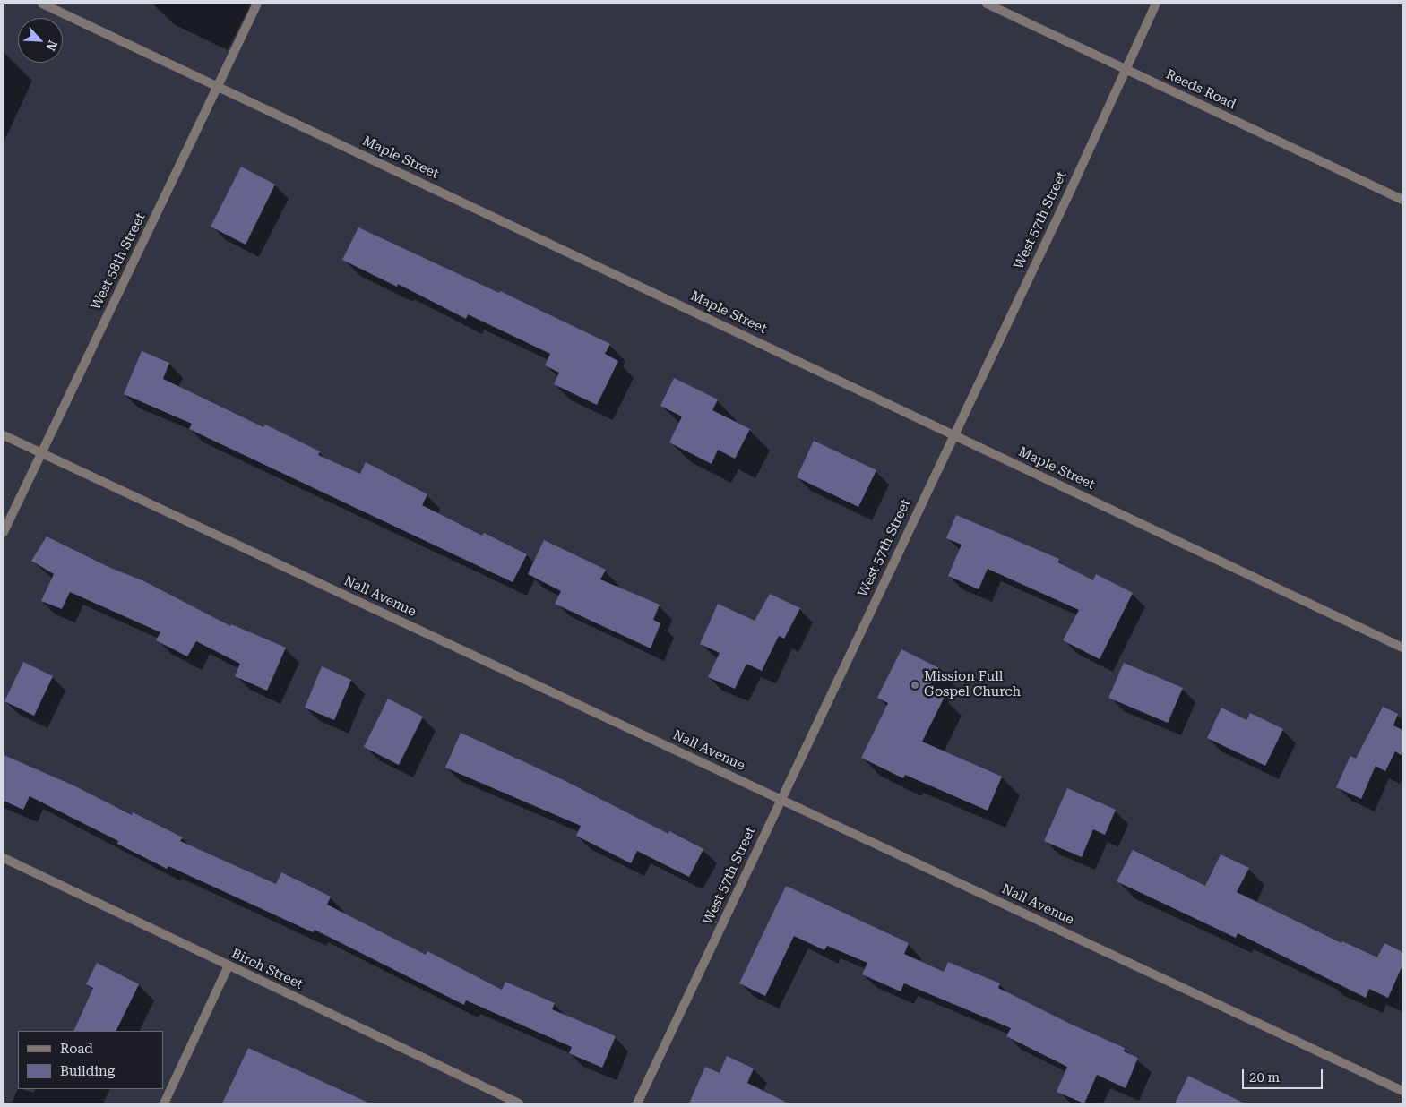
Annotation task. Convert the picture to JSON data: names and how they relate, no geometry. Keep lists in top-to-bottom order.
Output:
{
  "streets": {
    "street": [
      "Reeds Road",
      "Maple Street",
      "West 57th Street",
      "West 58th Street",
      "Nall Avenue",
      "Birch Street"
    ]
  },
  "crossings": [
    ["Reeds Road", "West 57th Street"],
    ["Maple Street", "West 57th Street"],
    ["Maple Street", "West 58th Street"],
    ["West 57th Street", "Nall Avenue"],
    ["West 58th Street", "Nall Avenue"]
  ],
  "places": ["Mission Full Gospel Church"],
  "legend": ["Road", "Building"],
  "scale_bar": "20 m",
  "north": "bottom right"
}
